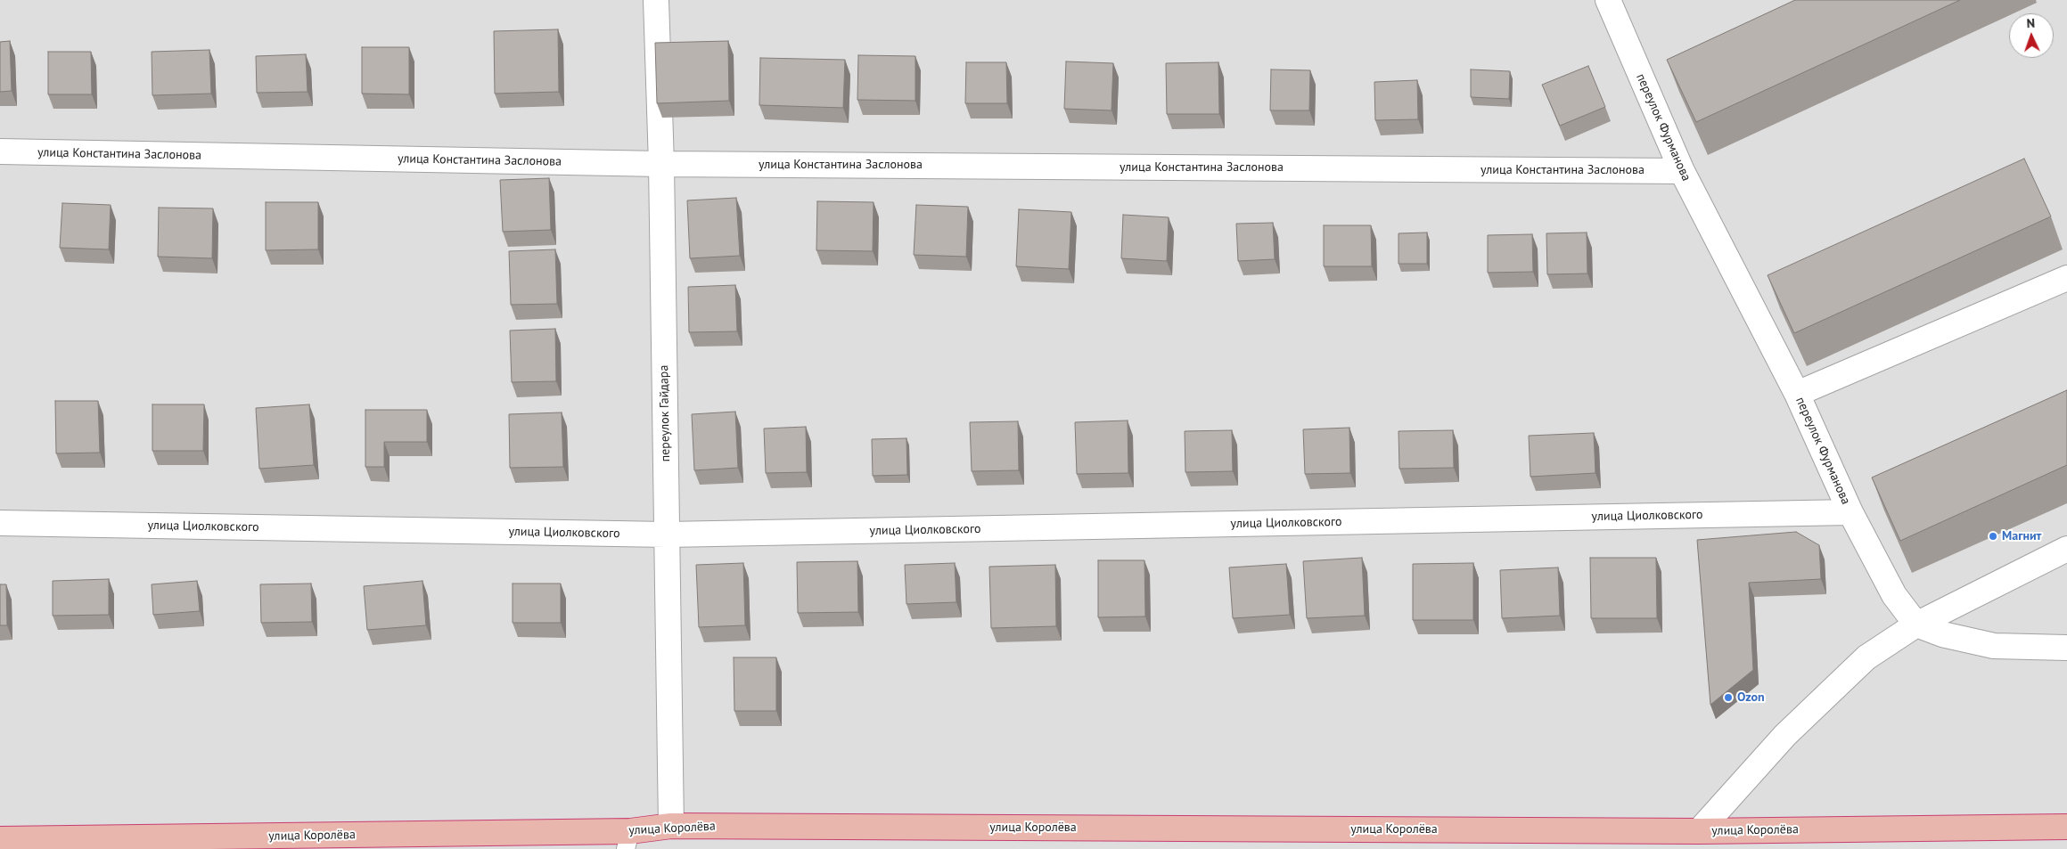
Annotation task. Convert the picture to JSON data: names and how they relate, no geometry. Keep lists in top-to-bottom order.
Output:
{
  "streets": {
    "highway": ["улица Королёва"],
    "street": [
      "переулок Фурманова",
      "улица Константина Заслонова",
      "переулок Гайдара",
      "улица Циолковского"
    ]
  },
  "crossings": [
    ["переулок Фурманова", "улица Константина Заслонова"],
    ["переулок Фурманова", "улица Циолковского"],
    ["улица Константина Заслонова", "переулок Гайдара"],
    ["переулок Гайдара", "улица Циолковского"],
    ["переулок Гайдара", "улица Королёва"]
  ],
  "places": ["Магнит", "Ozon"],
  "north": "top"
}
